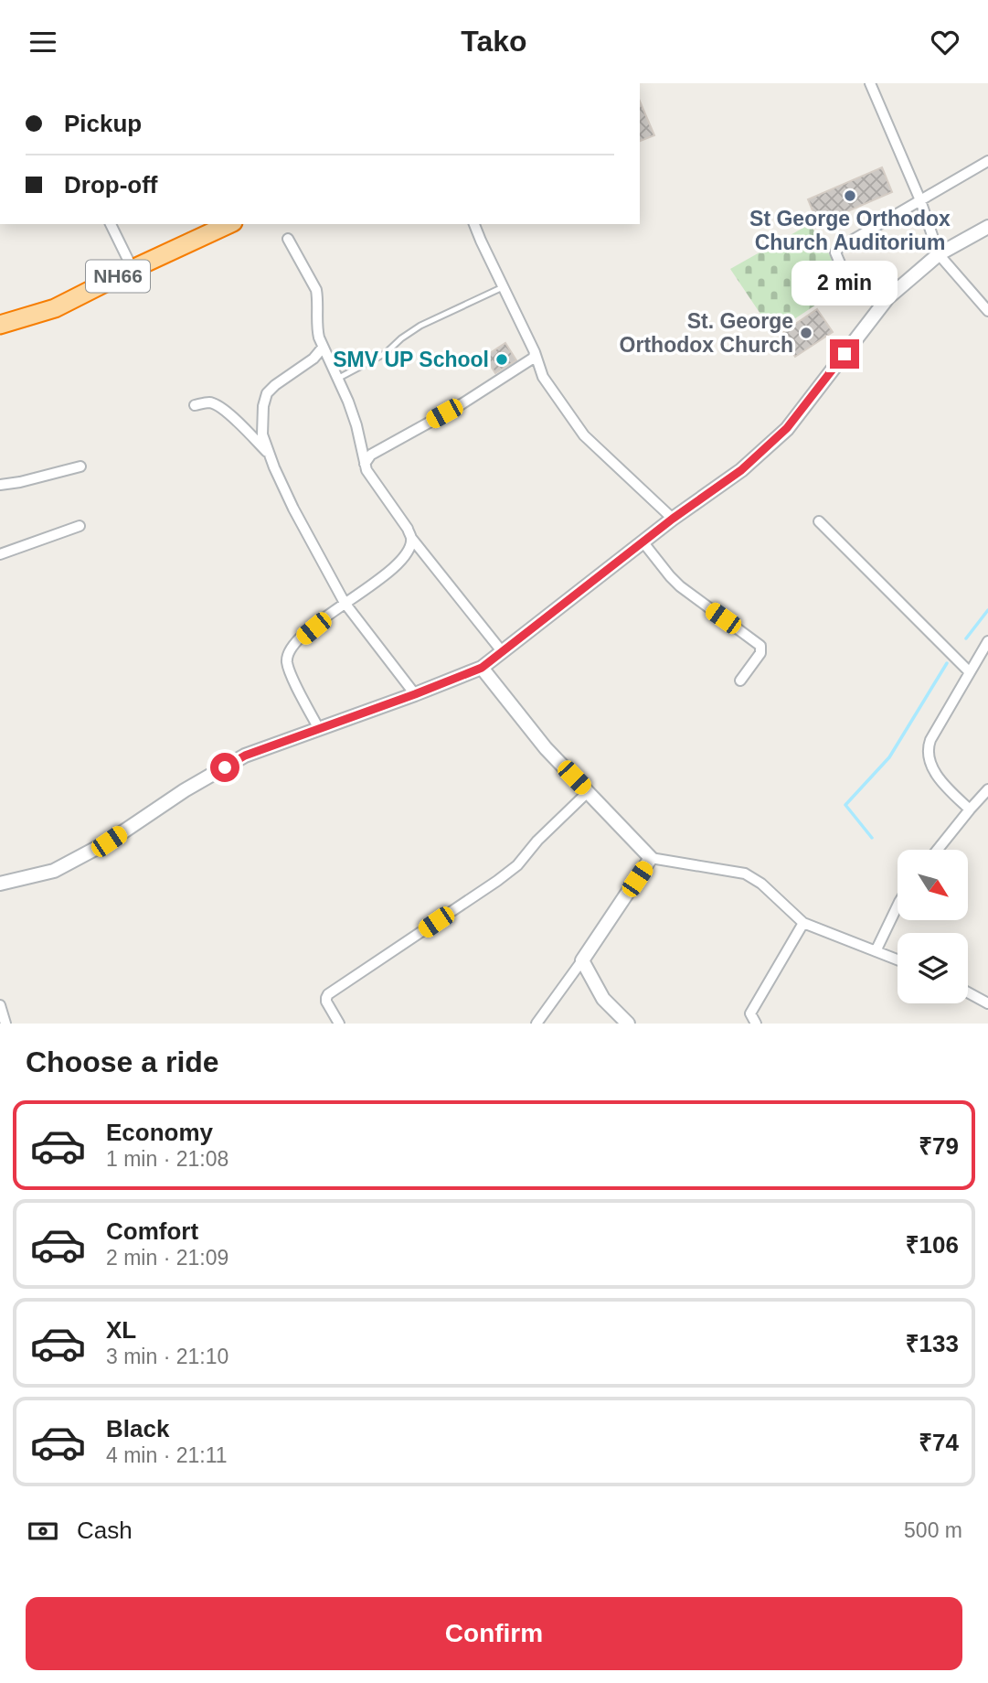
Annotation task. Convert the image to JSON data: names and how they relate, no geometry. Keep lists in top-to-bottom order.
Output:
{
  "streets": {
    "highway": ["NH66"]
  },
  "places": ["St George Orthodox Church Auditorium", "St. George Orthodox Church", "SMV UP School"],
  "north": "bottom right",
  "page": {
    "header": "Tako",
    "banner": ["Pickup", "Drop-off"],
    "bubble": "2 min",
    "heading": "Choose a ride",
    "list": [
      {
        "name": "Economy",
        "note": "1 min · 21:08",
        "value": "₹79"
      },
      {
        "name": "Comfort",
        "note": "2 min · 21:09",
        "value": "₹106"
      },
      {
        "name": "XL",
        "note": "3 min · 21:10",
        "value": "₹133"
      },
      {
        "name": "Black",
        "note": "4 min · 21:11",
        "value": "₹74"
      }
    ],
    "pay": ["Cash", "500 m"],
    "buttons": "Confirm"
  }
}
